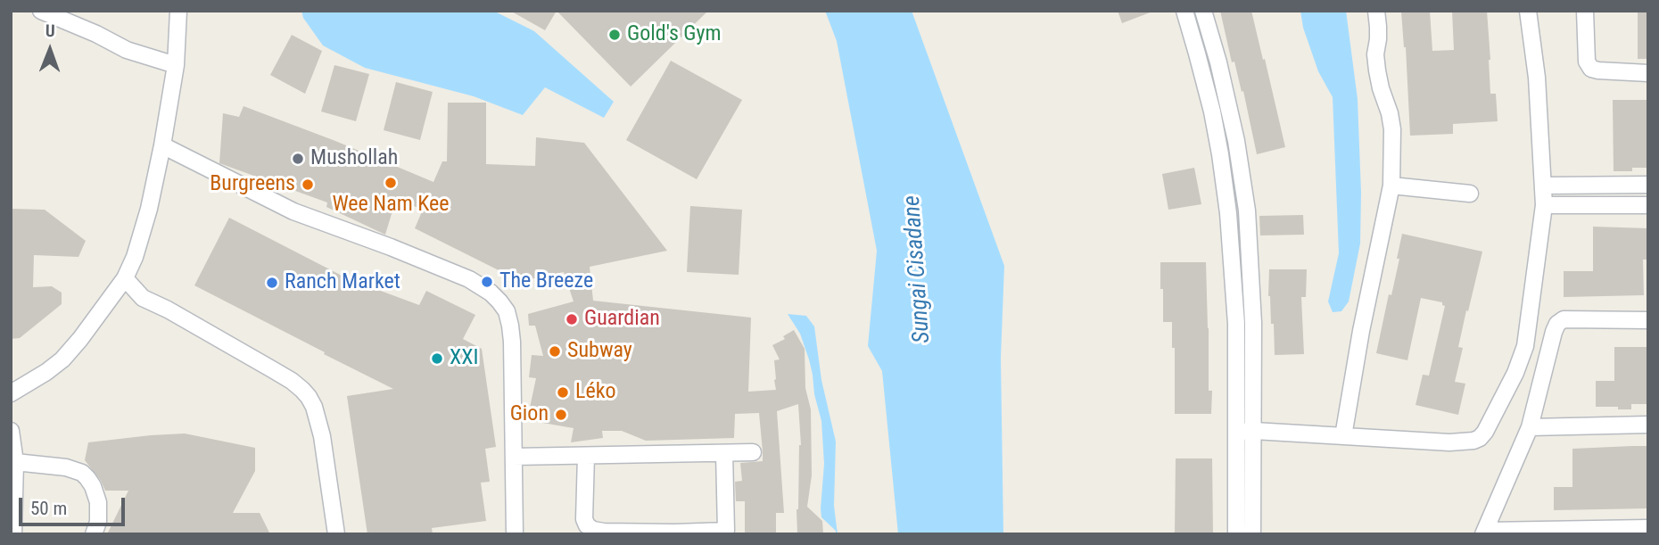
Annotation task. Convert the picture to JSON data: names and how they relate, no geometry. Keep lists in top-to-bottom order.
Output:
{
  "water": ["Sungai Cisadane"],
  "places": [
    "Gold's Gym",
    "Mushollah",
    "Wee Nam Kee",
    "Burgreens",
    "The Breeze",
    "Ranch Market",
    "Guardian",
    "Subway",
    "XXI",
    "Léko",
    "Gion"
  ],
  "scale_bar": "50 m",
  "north": "top"
}
